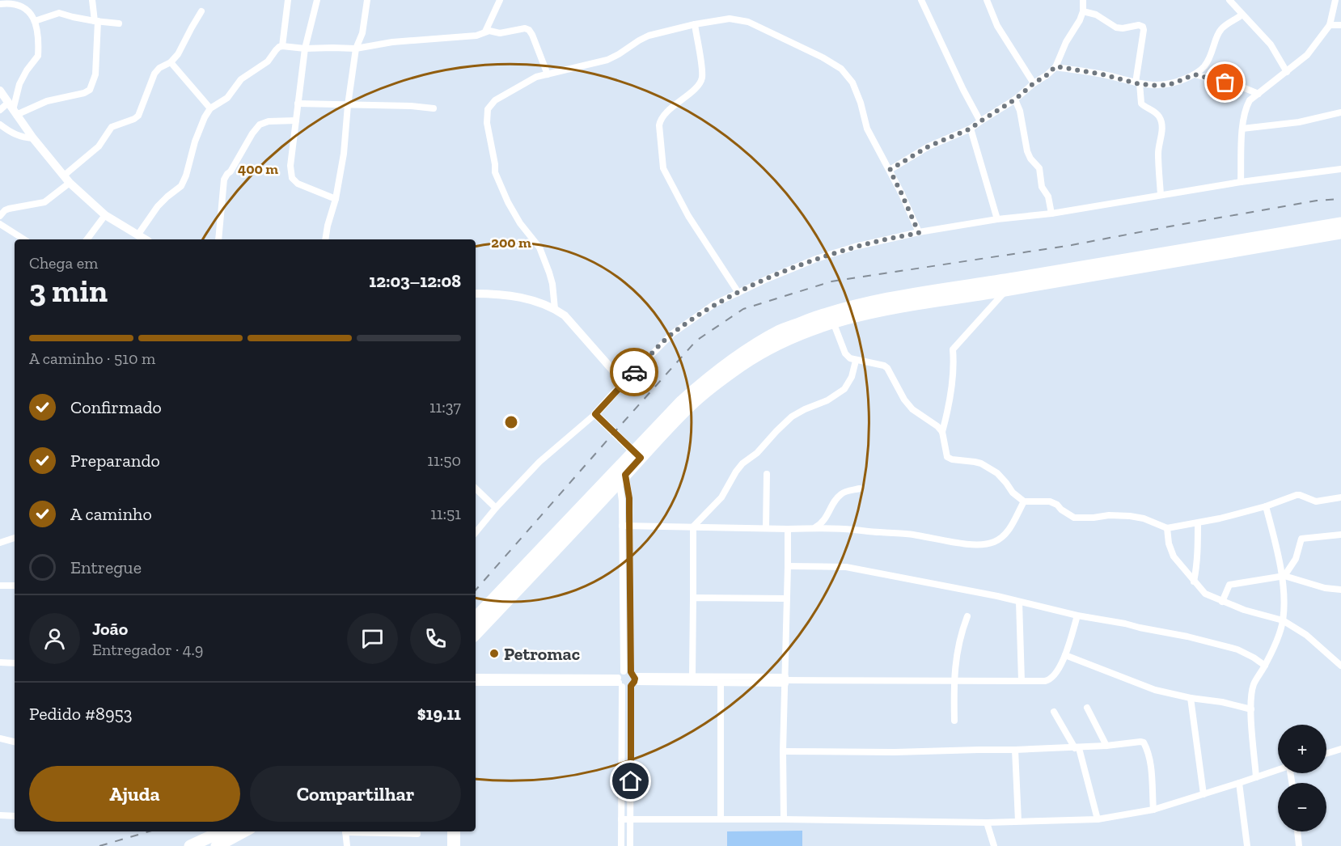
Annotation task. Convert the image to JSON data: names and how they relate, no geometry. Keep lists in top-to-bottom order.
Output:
{
  "places": ["Petromac"],
  "page": {
    "heading": ["3 min", "Chega em", "12:03–12:08"],
    "panel": [
      "João",
      "Entregador · 4.9",
      "Pedido #8953",
      "$19.11"
    ],
    "bar": "A caminho · 510 m",
    "list": [
      ["Confirmado", "11:37"],
      ["Preparando", "11:50"],
      ["A caminho", "11:51"],
      "Entregue"
    ],
    "map_buttons": ["+", "−"],
    "buttons": ["Ajuda", "Compartilhar"]
  },
  "rings": ["400 m", "200 m"]
}
